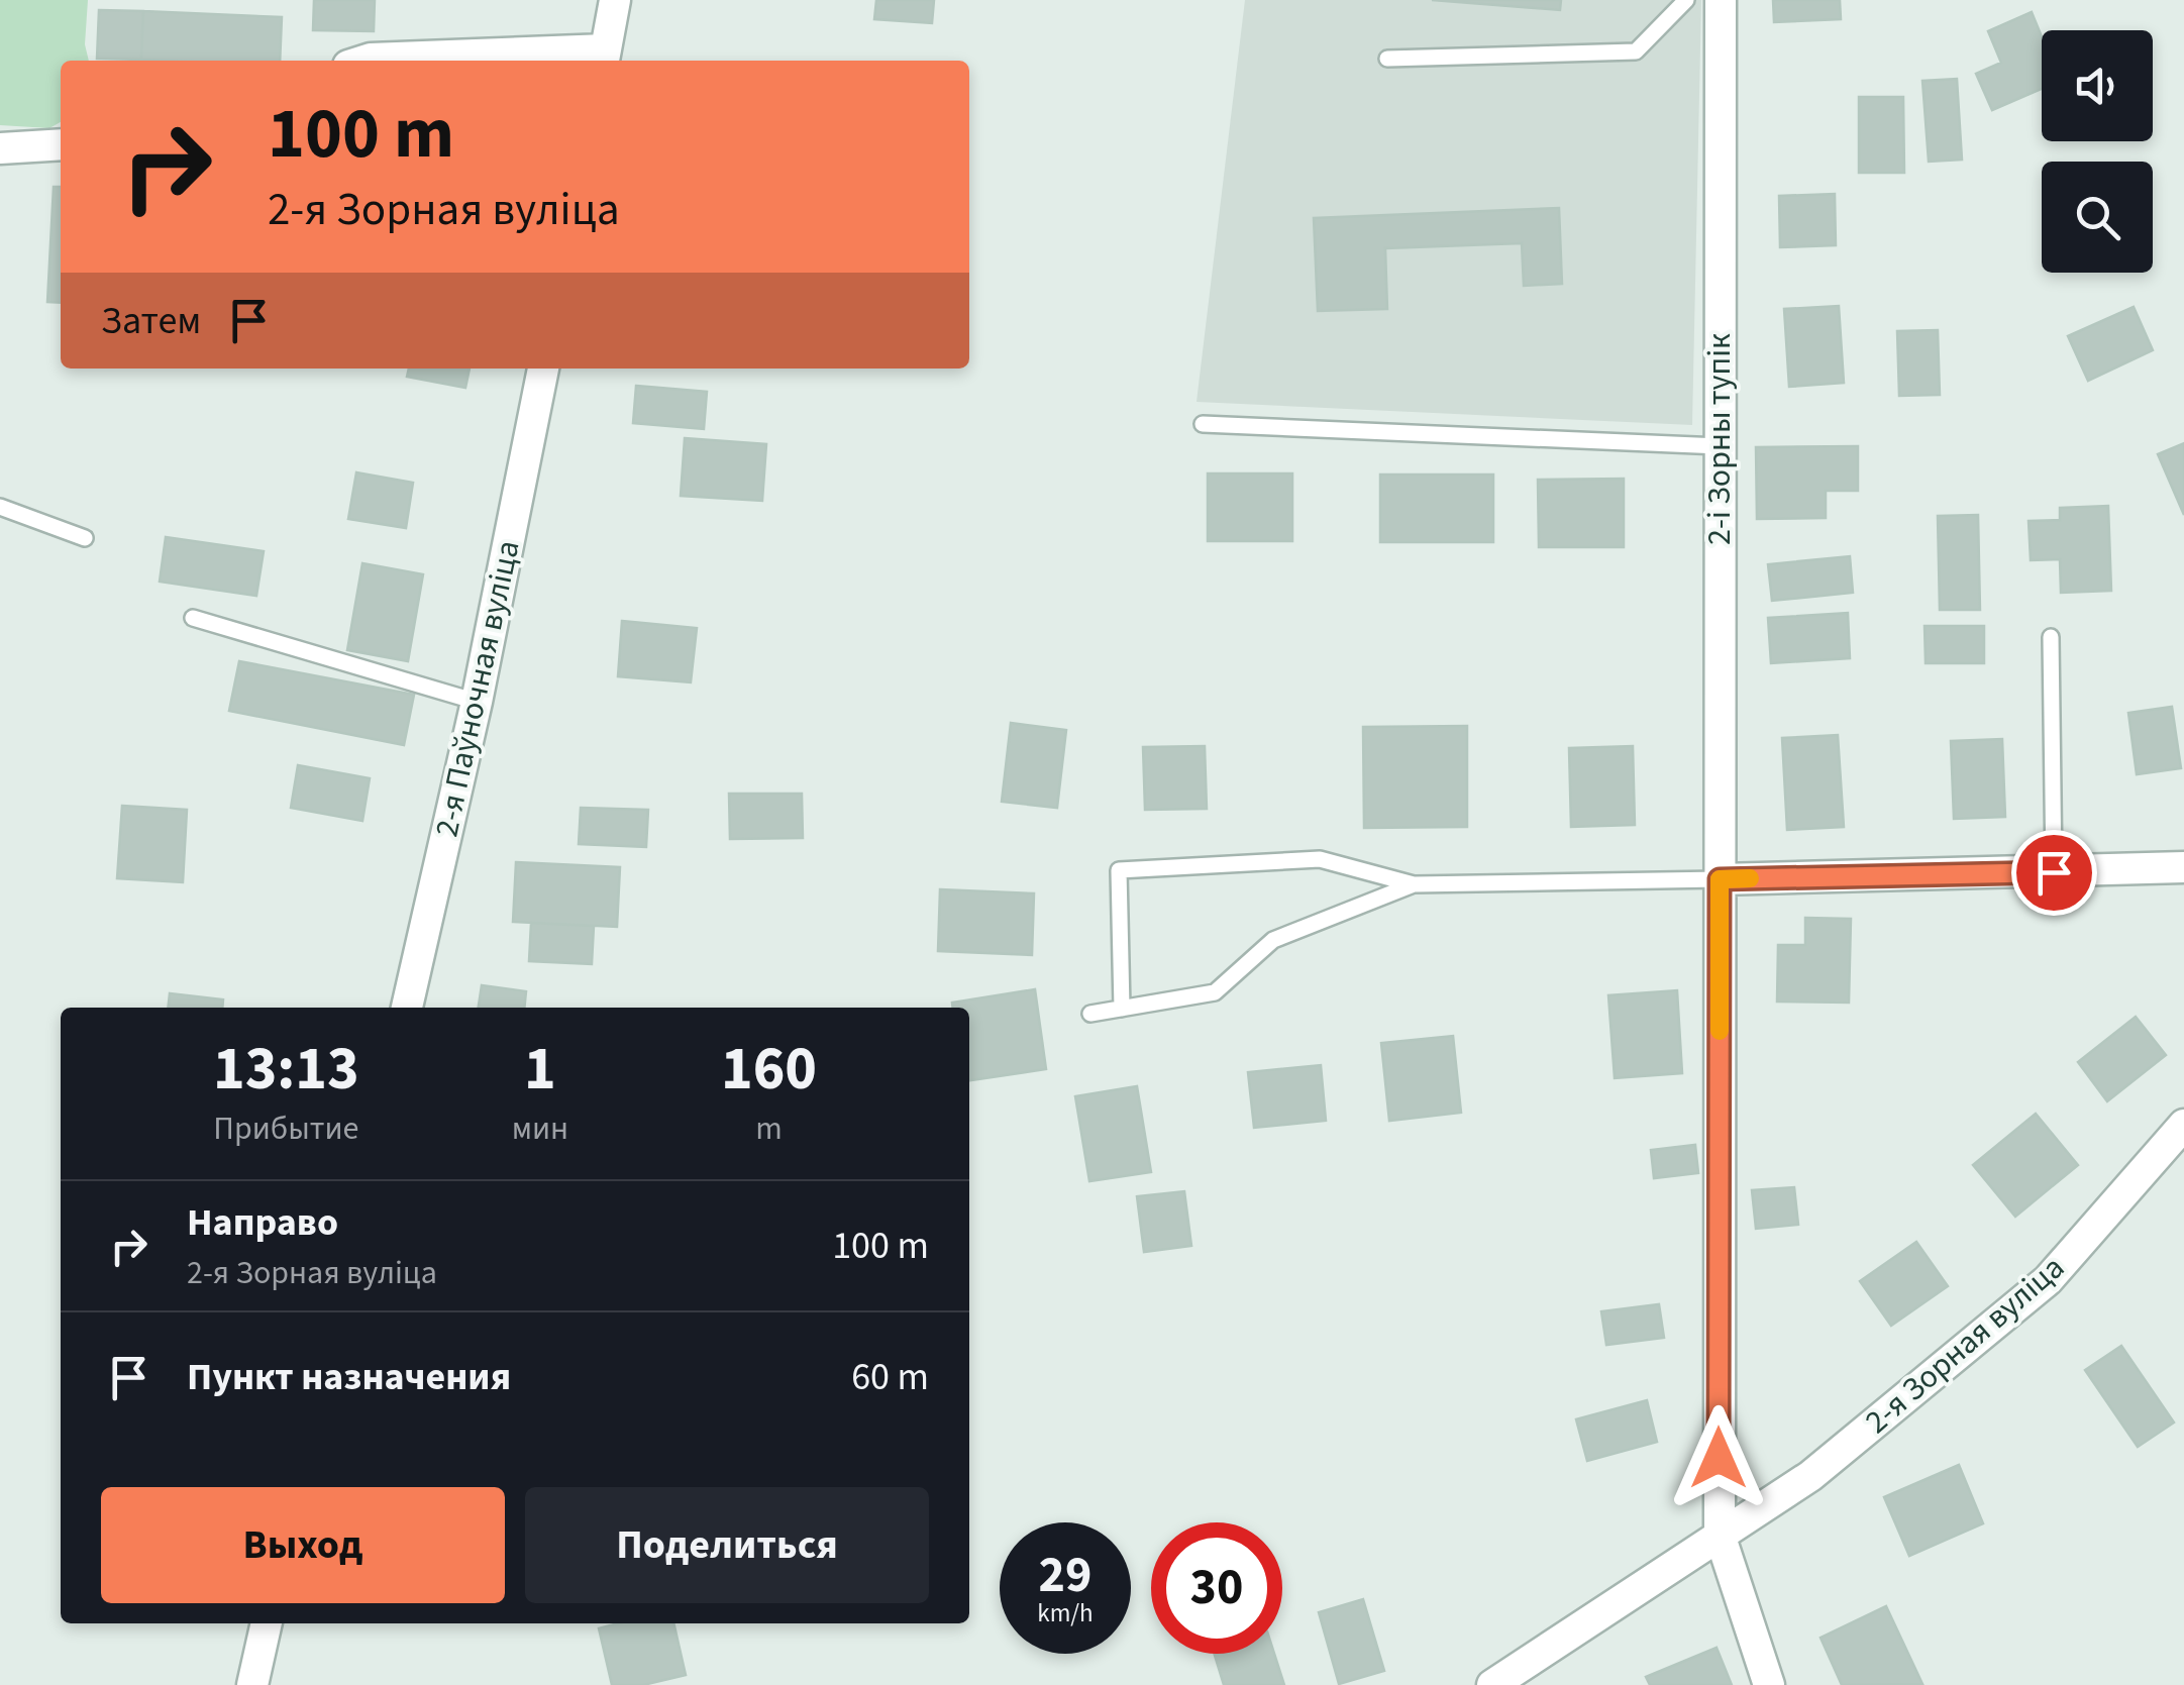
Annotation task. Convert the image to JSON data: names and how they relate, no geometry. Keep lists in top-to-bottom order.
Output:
{
  "streets": {
    "street": ["2-і Зорны тупік", "2-я Паўночная вуліца", "2-я Зорная вуліца"]
  },
  "page": {
    "turn": ["100 m", "2-я Зорная вуліца"],
    "then": "Затем",
    "eta": [
      "13:13",
      "Прибытие",
      "1",
      "мин",
      "160",
      "m"
    ],
    "list": [
      {
        "name": "Направо",
        "note": "2-я Зорная вуліца",
        "value": "100 m"
      },
      {
        "name": "Пункт назначения",
        "value": "60 m"
      }
    ],
    "buttons": ["Выход", "Поделиться"],
    "speed": "29 km/h",
    "limit": "30"
  }
}
